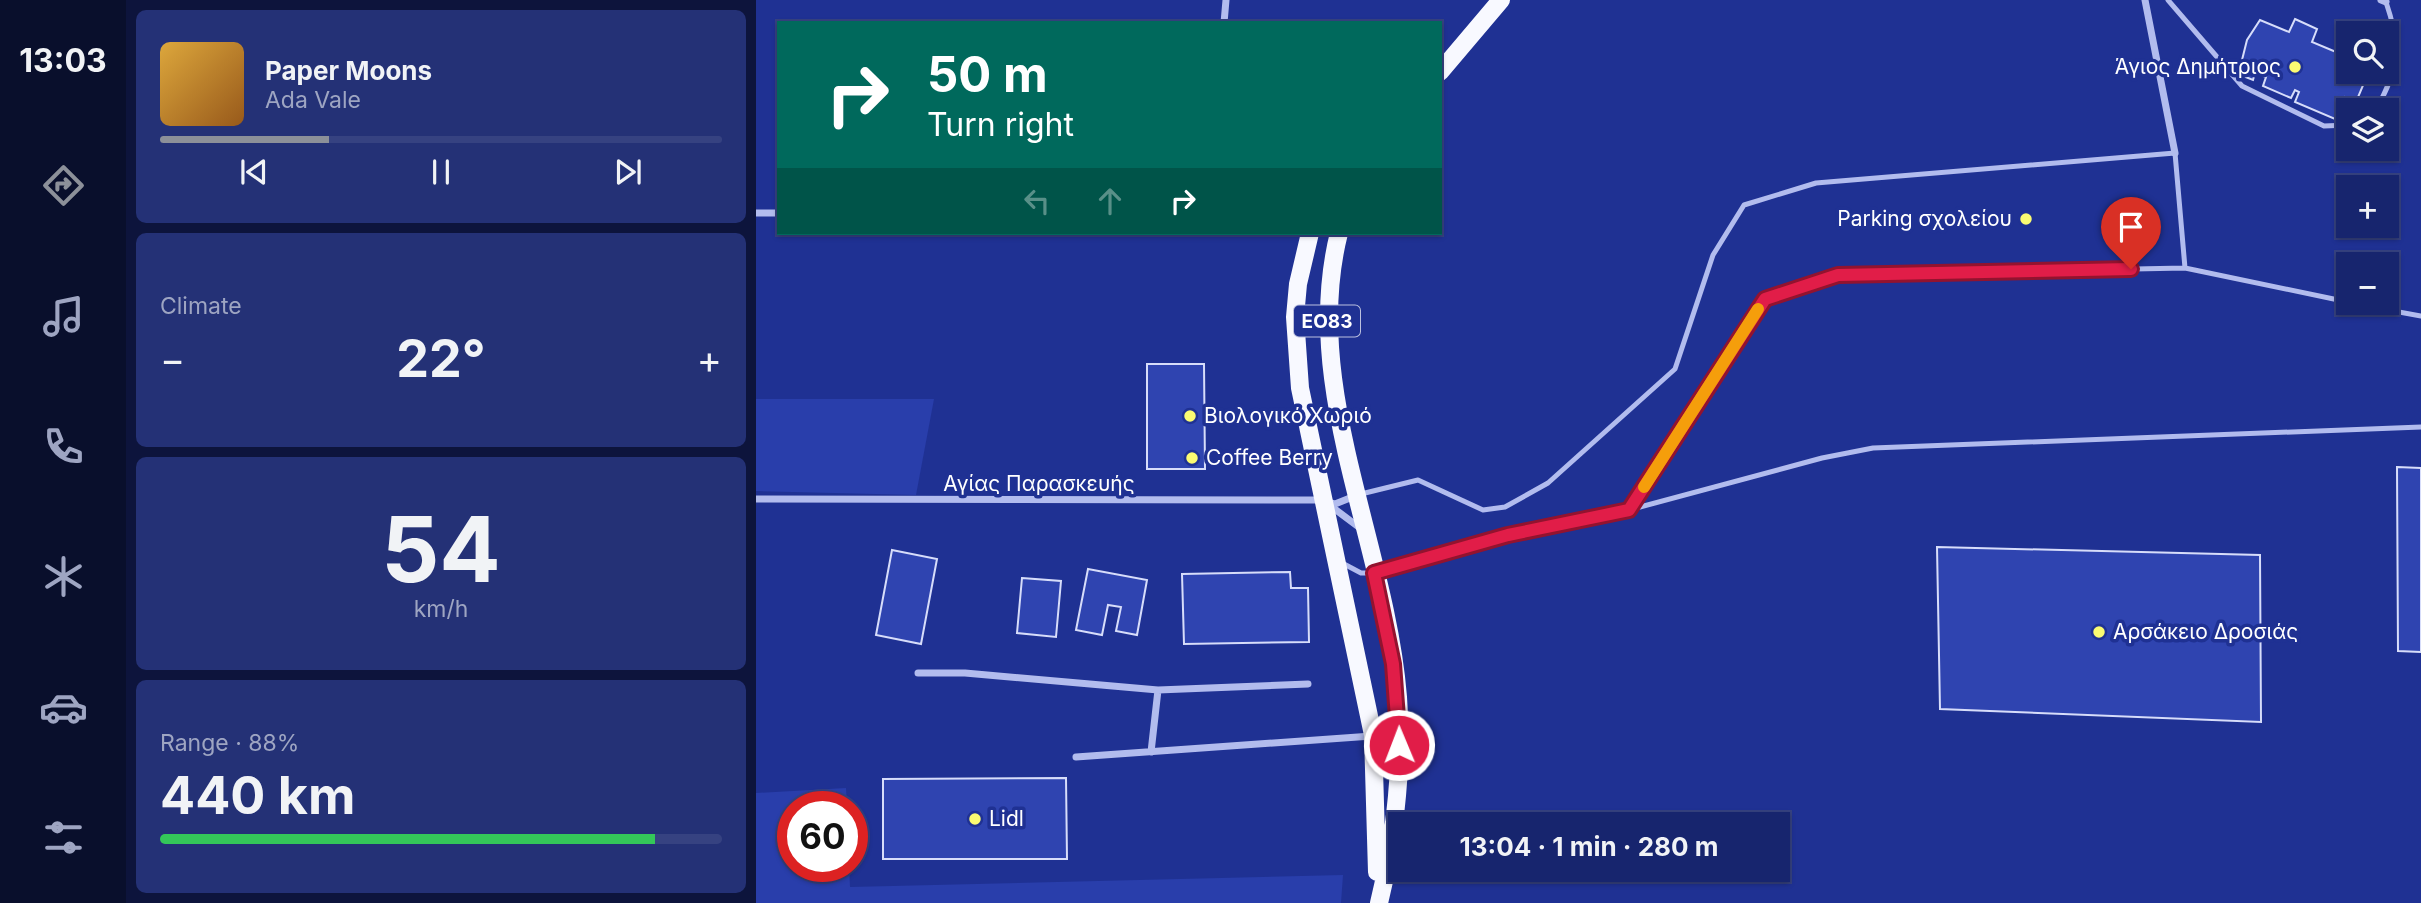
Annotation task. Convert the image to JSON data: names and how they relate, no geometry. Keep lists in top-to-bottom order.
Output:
{
  "streets": {
    "main road": ["ΕΟ83"],
    "street": ["Αγίας Παρασκευής"]
  },
  "crossings": [
    ["ΕΟ83", "Αγίας Παρασκευής"]
  ],
  "places": [
    "Άγιος Δημήτριος",
    "Parking σχολείου",
    "Βιολογικό Χωριό",
    "Coffee Berry",
    "Αρσάκειο Δροσιάς",
    "Lidl"
  ],
  "page": {
    "tabs": "13:03",
    "map_buttons": ["+", "−"],
    "turn": ["50 m", "Turn right"],
    "song": ["Paper Moons", "Ada Vale"],
    "tile": [
      "Climate",
      ["54", "km/h"],
      ["Range · 88%", "440 km"]
    ],
    "heat": ["−", "22°", "+"],
    "limit": "60",
    "trip": "13:04 · 1 min · 280 m"
  }
}
